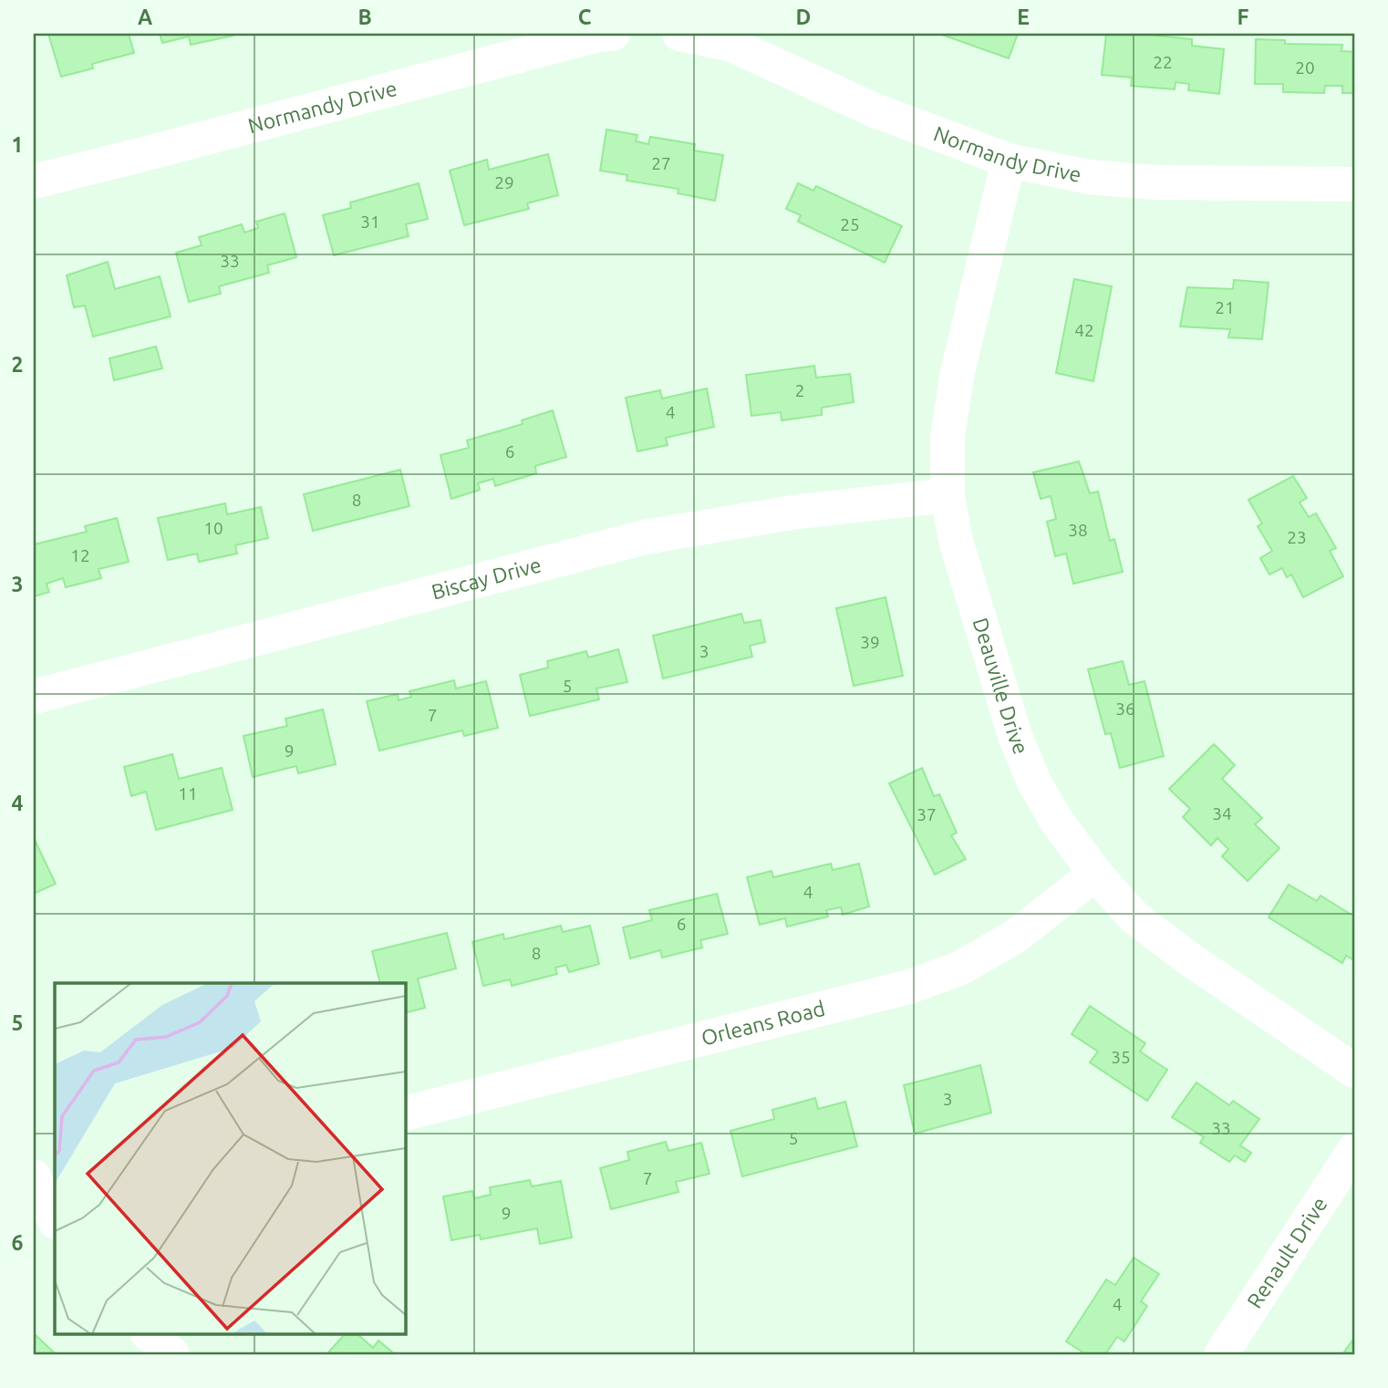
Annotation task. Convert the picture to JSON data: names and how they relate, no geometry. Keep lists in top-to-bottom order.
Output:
{
  "streets": {
    "street": [
      "Normandy Drive",
      "Biscay Drive",
      "Deauville Drive",
      "Orleans Road",
      "Renault Drive"
    ]
  },
  "crossings": [
    ["Normandy Drive", "Deauville Drive"],
    ["Biscay Drive", "Deauville Drive"],
    ["Deauville Drive", "Orleans Road"]
  ],
  "house_numbers": [
    "22",
    "20",
    "27",
    "29",
    "31",
    "25",
    "33",
    "21",
    "42",
    "2",
    "4",
    "6",
    "8",
    "10",
    "38",
    "23",
    "12",
    "39",
    "3",
    "5",
    "36",
    "7",
    "9",
    "11",
    "34",
    "37",
    "4",
    "6",
    "8",
    "35",
    "3",
    "33",
    "5",
    "7",
    "9",
    "4"
  ],
  "grid": {
    "columns": [
      "A",
      "B",
      "C",
      "D",
      "E",
      "F"
    ],
    "rows": [
      "1",
      "2",
      "3",
      "4",
      "5",
      "6"
    ]
  }
}
